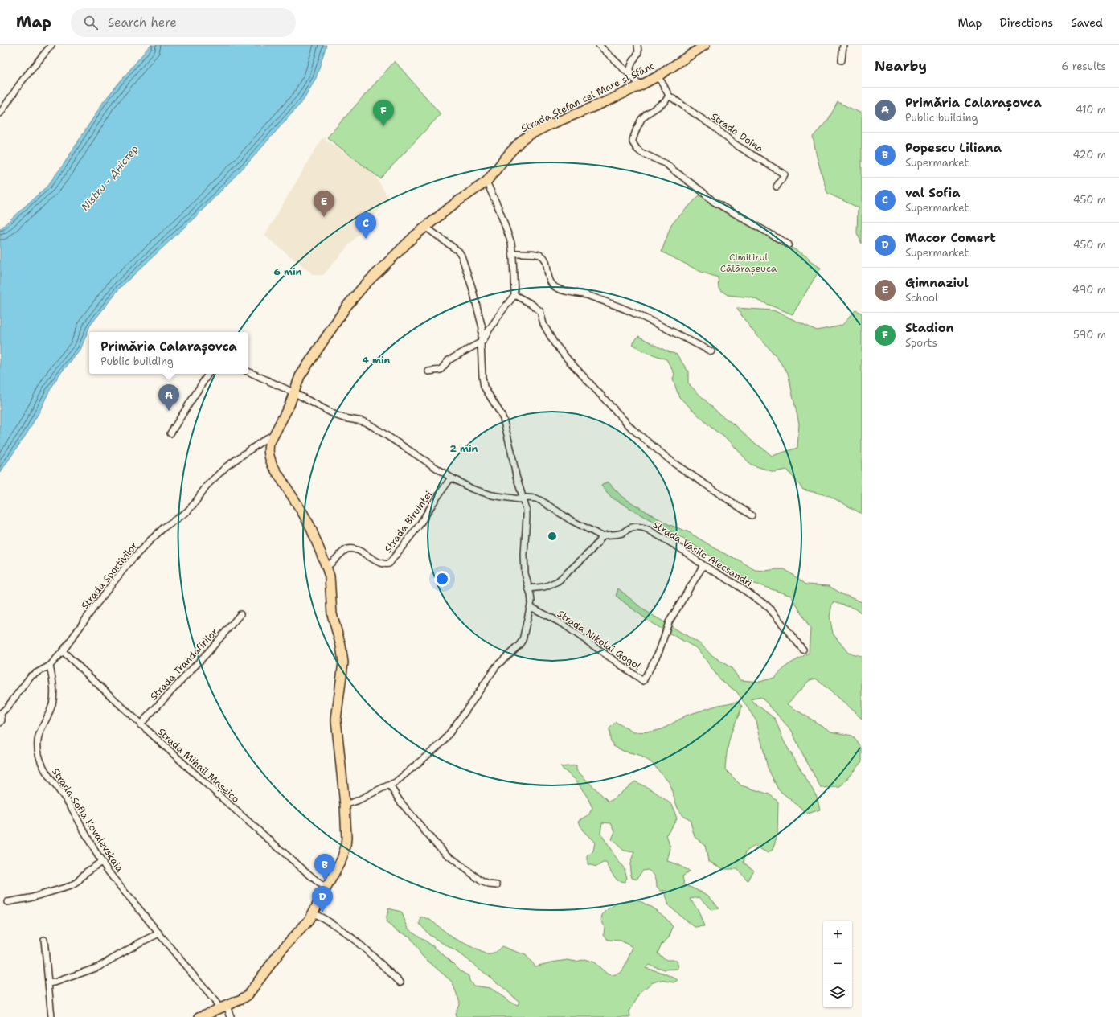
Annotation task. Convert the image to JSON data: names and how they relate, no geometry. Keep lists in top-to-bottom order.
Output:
{
  "streets": {
    "main road": ["Strada Ștefan cel Mare și Sfânt"],
    "street": [
      "Strada Doina",
      "Strada Biruinței",
      "Strada Vasile Alecsandri",
      "Strada Sportivilor",
      "Strada Nikolai Gogol",
      "Strada Trandafirilor",
      "Strada Mihail Mașeico",
      "Strada Sofia Kovalevskaia"
    ]
  },
  "crossings": [
    ["Strada Ștefan cel Mare și Sfânt", "Strada Biruinței"],
    ["Strada Ștefan cel Mare și Sfânt", "Strada Sportivilor"],
    ["Strada Ștefan cel Mare și Sfânt", "Strada Mihail Mașeico"],
    ["Strada Ștefan cel Mare și Sfânt", "Strada Sofia Kovalevskaia"],
    ["Strada Vasile Alecsandri", "Strada Nikolai Gogol"],
    ["Strada Sportivilor", "Strada Mihail Mașeico"],
    ["Strada Sportivilor", "Strada Sofia Kovalevskaia"],
    ["Strada Trandafirilor", "Strada Mihail Mașeico"]
  ],
  "water": ["Nistru - Дністер"],
  "parks": ["Cimitirul Călărașeuca"],
  "page": {
    "header": "Map",
    "search": "Search here",
    "nav": ["Map", "Directions", "Saved"],
    "heading": ["Nearby", "6 results"],
    "list": [
      {
        "mark": "A",
        "name": "Primăria Calarașovca",
        "note": "Public building",
        "value": "410 m"
      },
      {
        "mark": "B",
        "name": "Popescu Liliana",
        "note": "Supermarket",
        "value": "420 m"
      },
      {
        "mark": "C",
        "name": "val Sofia",
        "note": "Supermarket",
        "value": "450 m"
      },
      {
        "mark": "D",
        "name": "Macor Comert",
        "note": "Supermarket",
        "value": "450 m"
      },
      {
        "mark": "E",
        "name": "Gimnaziul",
        "note": "School",
        "value": "490 m"
      },
      {
        "mark": "F",
        "name": "Stadion",
        "note": "Sports",
        "value": "590 m"
      }
    ],
    "pins": [
      "F",
      "E",
      "C",
      "A",
      "B",
      "D"
    ],
    "popup": ["Primăria Calarașovca", "Public building"],
    "map_buttons": ["+", "−"]
  },
  "rings": ["6 min", "4 min", "2 min"]
}
